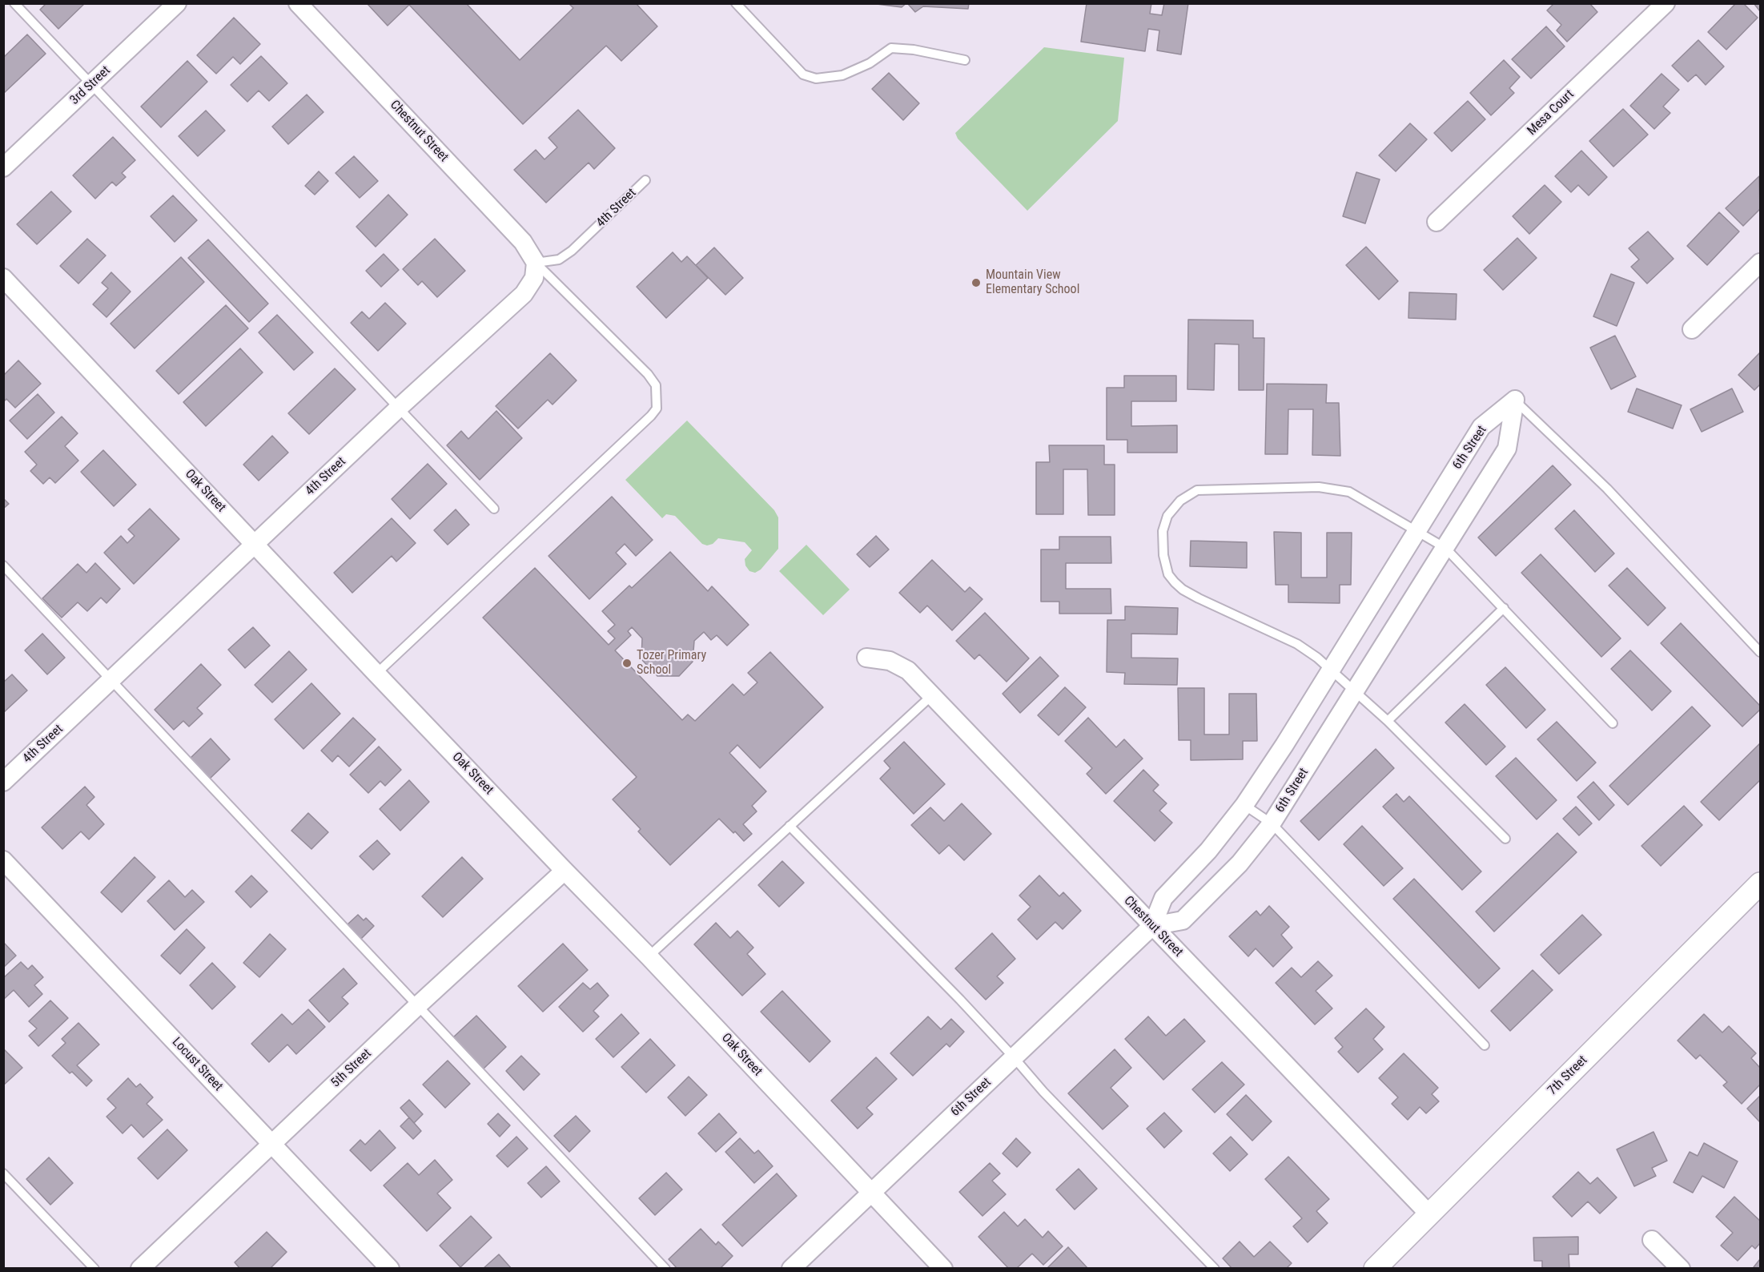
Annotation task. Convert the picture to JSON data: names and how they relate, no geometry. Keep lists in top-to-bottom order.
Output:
{
  "streets": {
    "street": [
      "3rd Street",
      "Mesa Court",
      "Chestnut Street",
      "4th Street",
      "6th Street",
      "Oak Street",
      "Locust Street",
      "5th Street",
      "7th Street"
    ]
  },
  "crossings": [
    ["Chestnut Street", "4th Street"],
    ["Chestnut Street", "6th Street"],
    ["Chestnut Street", "7th Street"],
    ["4th Street", "Oak Street"],
    ["6th Street", "Oak Street"],
    ["Oak Street", "5th Street"],
    ["Locust Street", "5th Street"]
  ],
  "places": ["Mountain View Elementary School", "Tozer Primary School"]
}
